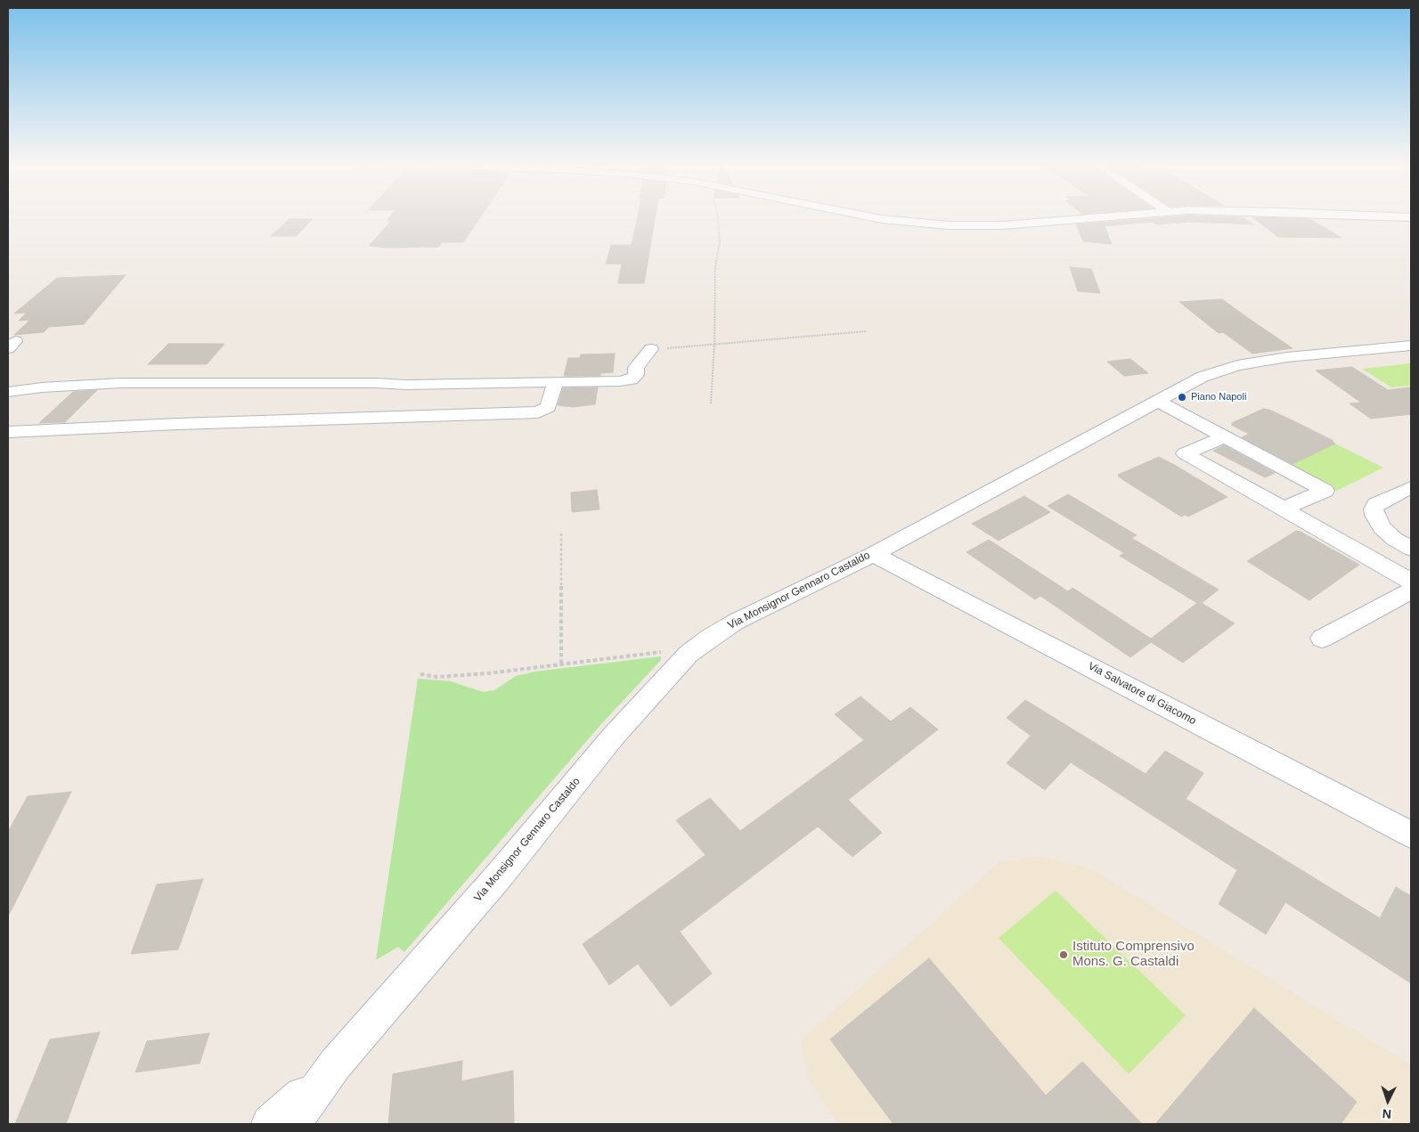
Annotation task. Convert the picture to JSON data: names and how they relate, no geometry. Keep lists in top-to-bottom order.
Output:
{
  "streets": {
    "street": ["Via Monsignor Gennaro Castaldo", "Via Salvatore di Giacomo"]
  },
  "crossings": [
    ["Via Monsignor Gennaro Castaldo", "Via Salvatore di Giacomo"]
  ],
  "places": ["Piano Napoli", "Istituto Comprensivo Mons. G. Castaldi"],
  "north": "bottom"
}
